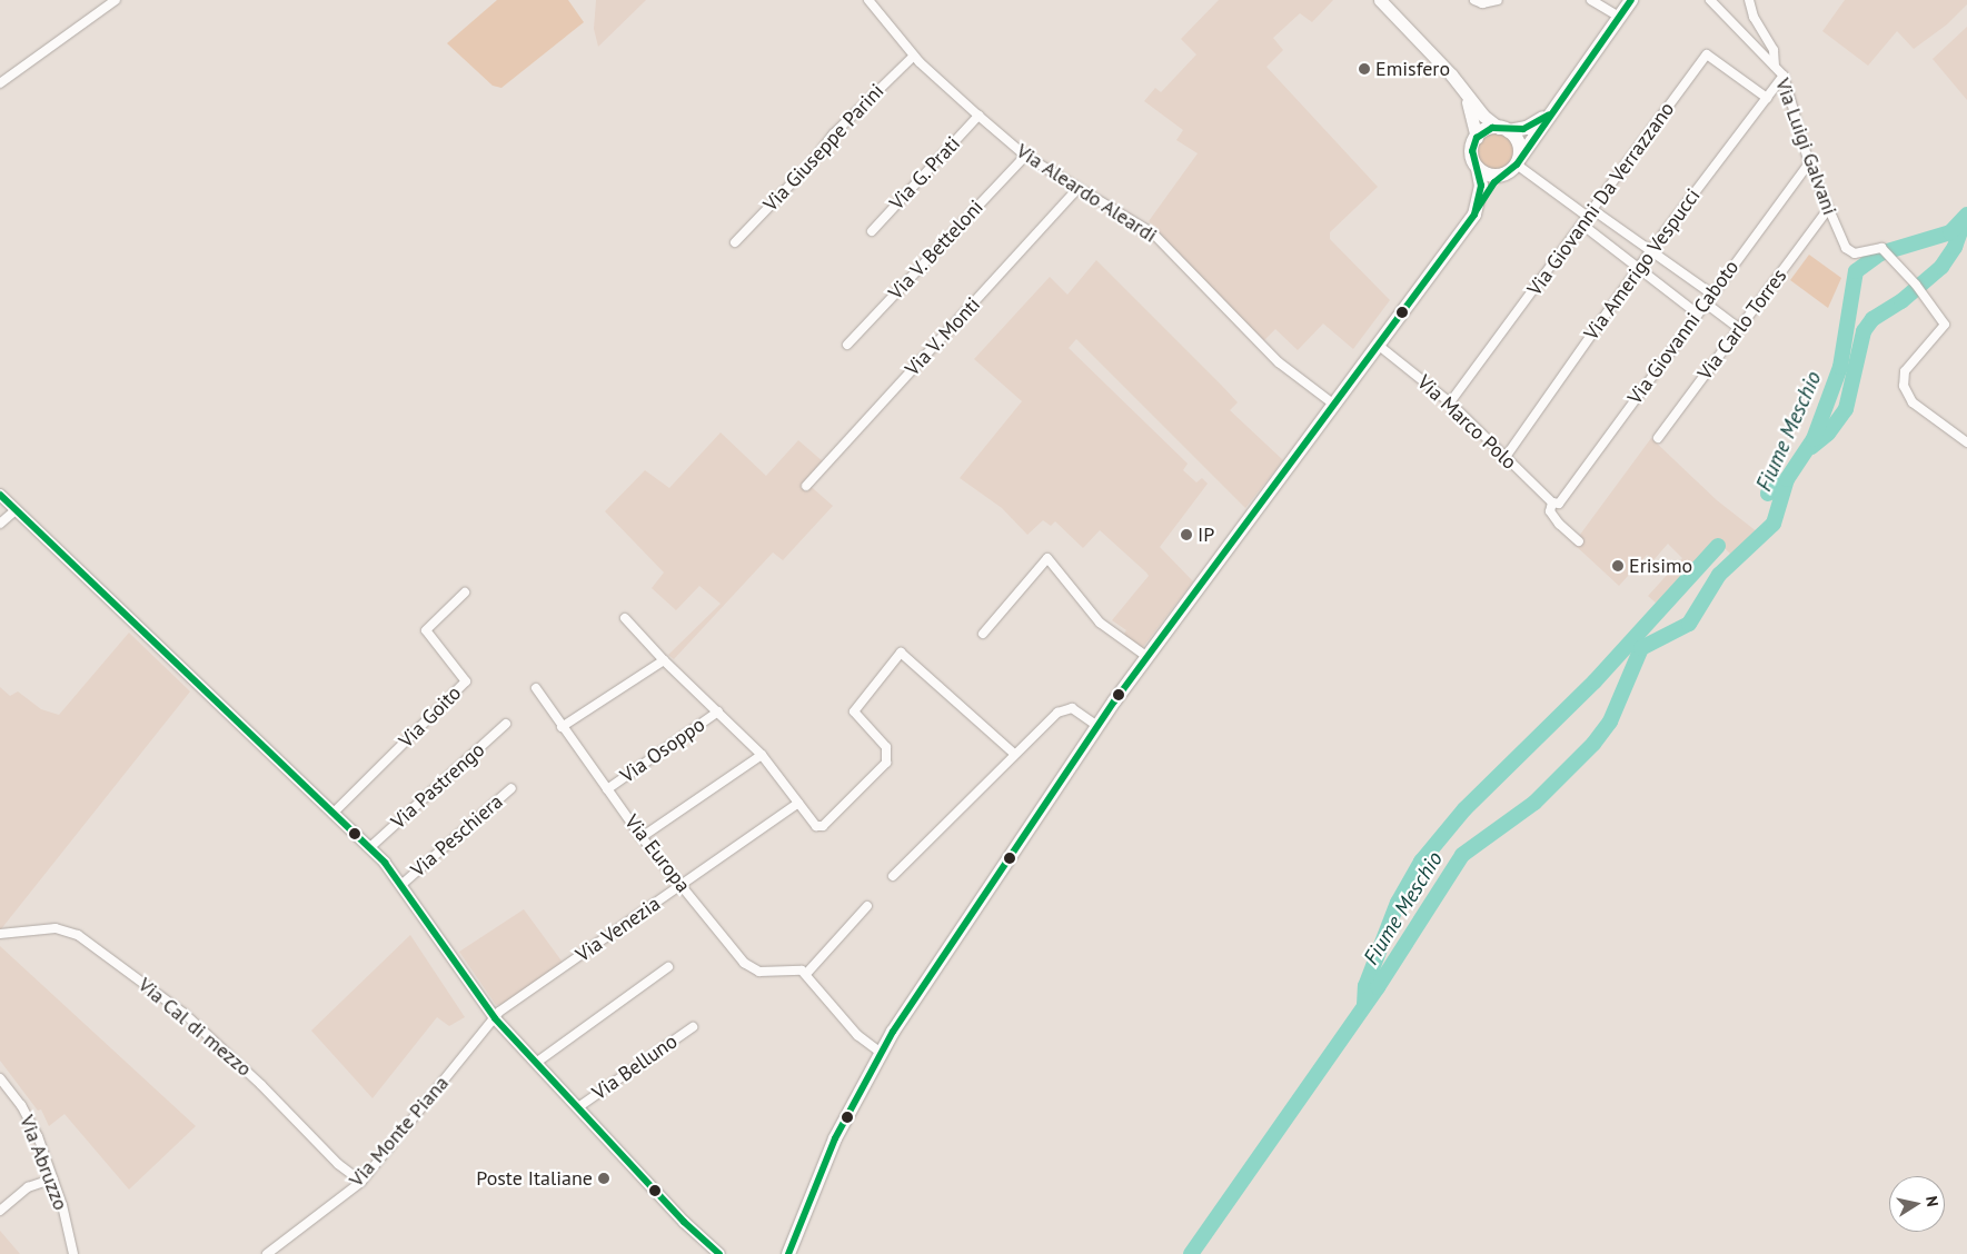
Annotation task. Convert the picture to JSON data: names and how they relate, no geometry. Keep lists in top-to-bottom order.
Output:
{
  "streets": {
    "street": [
      "Via Luigi Galvani",
      "Via Giuseppe Parini",
      "Via G. Prati",
      "Via Aleardo Aleardi",
      "Via Giovanni Da Verrazzano",
      "Via V. Betteloni",
      "Via Amerigo Vespucci",
      "Via Carlo Torres",
      "Via Giovanni Caboto",
      "Via V. Monti",
      "Via Marco Polo",
      "Via Goito",
      "Via Osoppo",
      "Via Pastrengo",
      "Via Peschiera",
      "Via Europa",
      "Via Venezia",
      "Via Cal di mezzo",
      "Via Belluno",
      "Via Monte Piana",
      "Via Abruzzo"
    ]
  },
  "crossings": [
    ["Via Luigi Galvani", "Via Amerigo Vespucci"],
    ["Via Luigi Galvani", "Via Carlo Torres"],
    ["Via Luigi Galvani", "Via Giovanni Caboto"],
    ["Via Giuseppe Parini", "Via Aleardo Aleardi"],
    ["Via G. Prati", "Via Aleardo Aleardi"],
    ["Via Aleardo Aleardi", "Via V. Betteloni"],
    ["Via Aleardo Aleardi", "Via V. Monti"],
    ["Via Giovanni Da Verrazzano", "Via Amerigo Vespucci"],
    ["Via Giovanni Da Verrazzano", "Via Marco Polo"],
    ["Via Amerigo Vespucci", "Via Marco Polo"],
    ["Via Giovanni Caboto", "Via Marco Polo"],
    ["Via Osoppo", "Via Europa"],
    ["Via Europa", "Via Venezia"],
    ["Via Venezia", "Via Monte Piana"],
    ["Via Cal di mezzo", "Via Monte Piana"]
  ],
  "water": ["Fiume Meschio"],
  "places": [
    "Emisfero",
    "IP",
    "Erisimo",
    "Poste Italiane"
  ],
  "north": "right"
}
